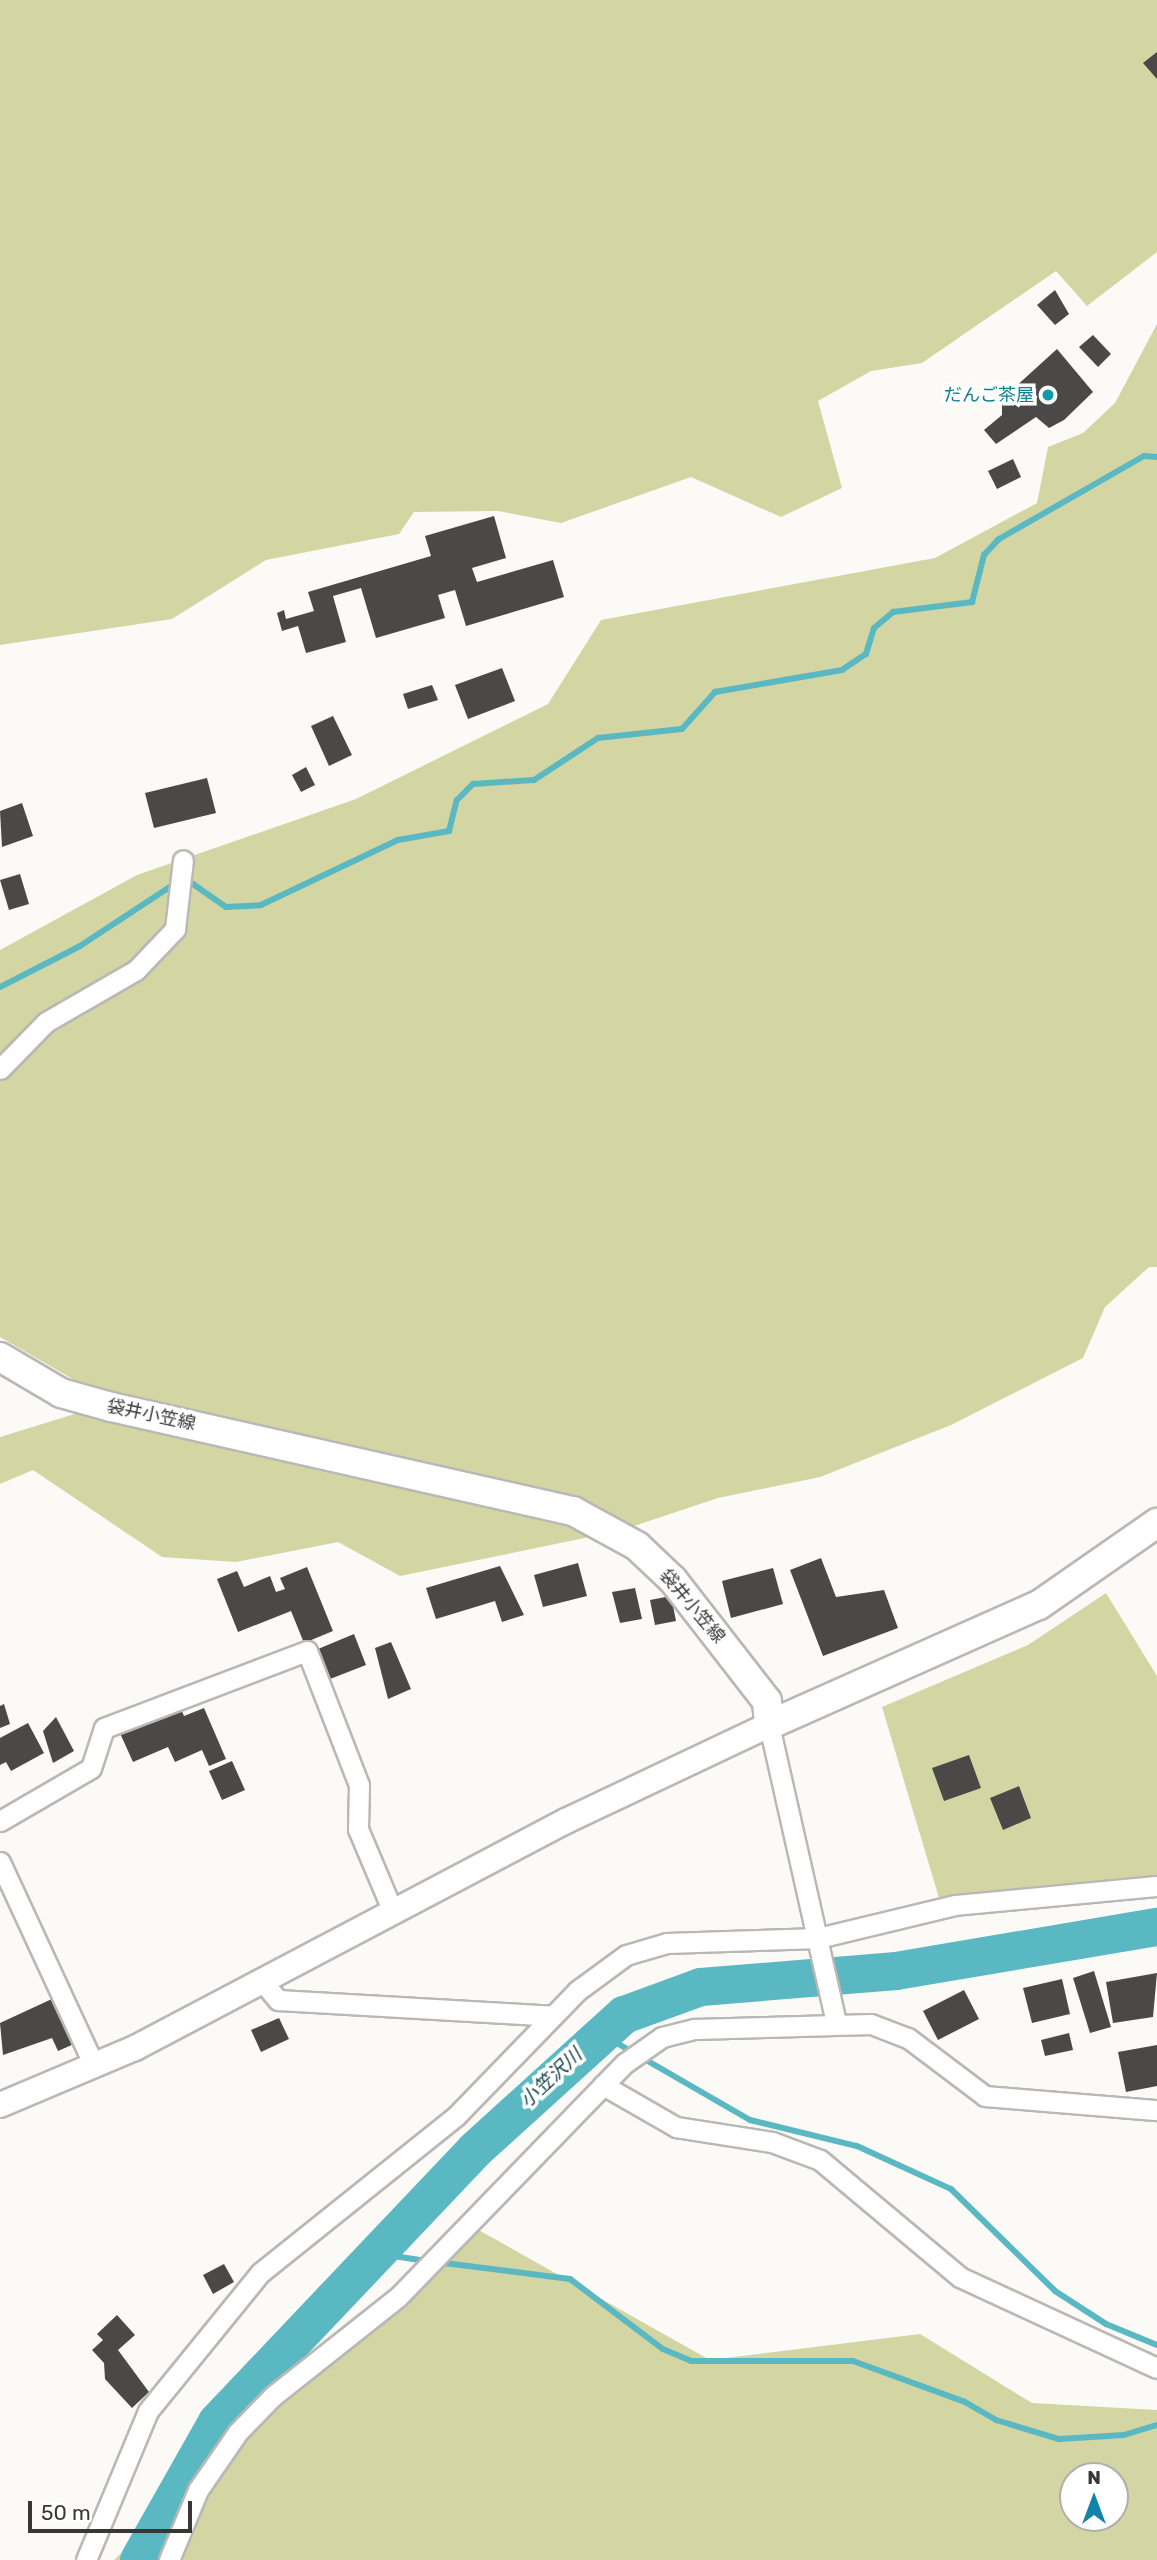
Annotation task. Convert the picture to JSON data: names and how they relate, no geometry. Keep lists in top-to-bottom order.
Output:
{
  "streets": {
    "main road": ["袋井小笠線"]
  },
  "water": ["小笠沢川"],
  "places": ["だんご茶屋"],
  "scale_bar": "50 m",
  "north": "top"
}
